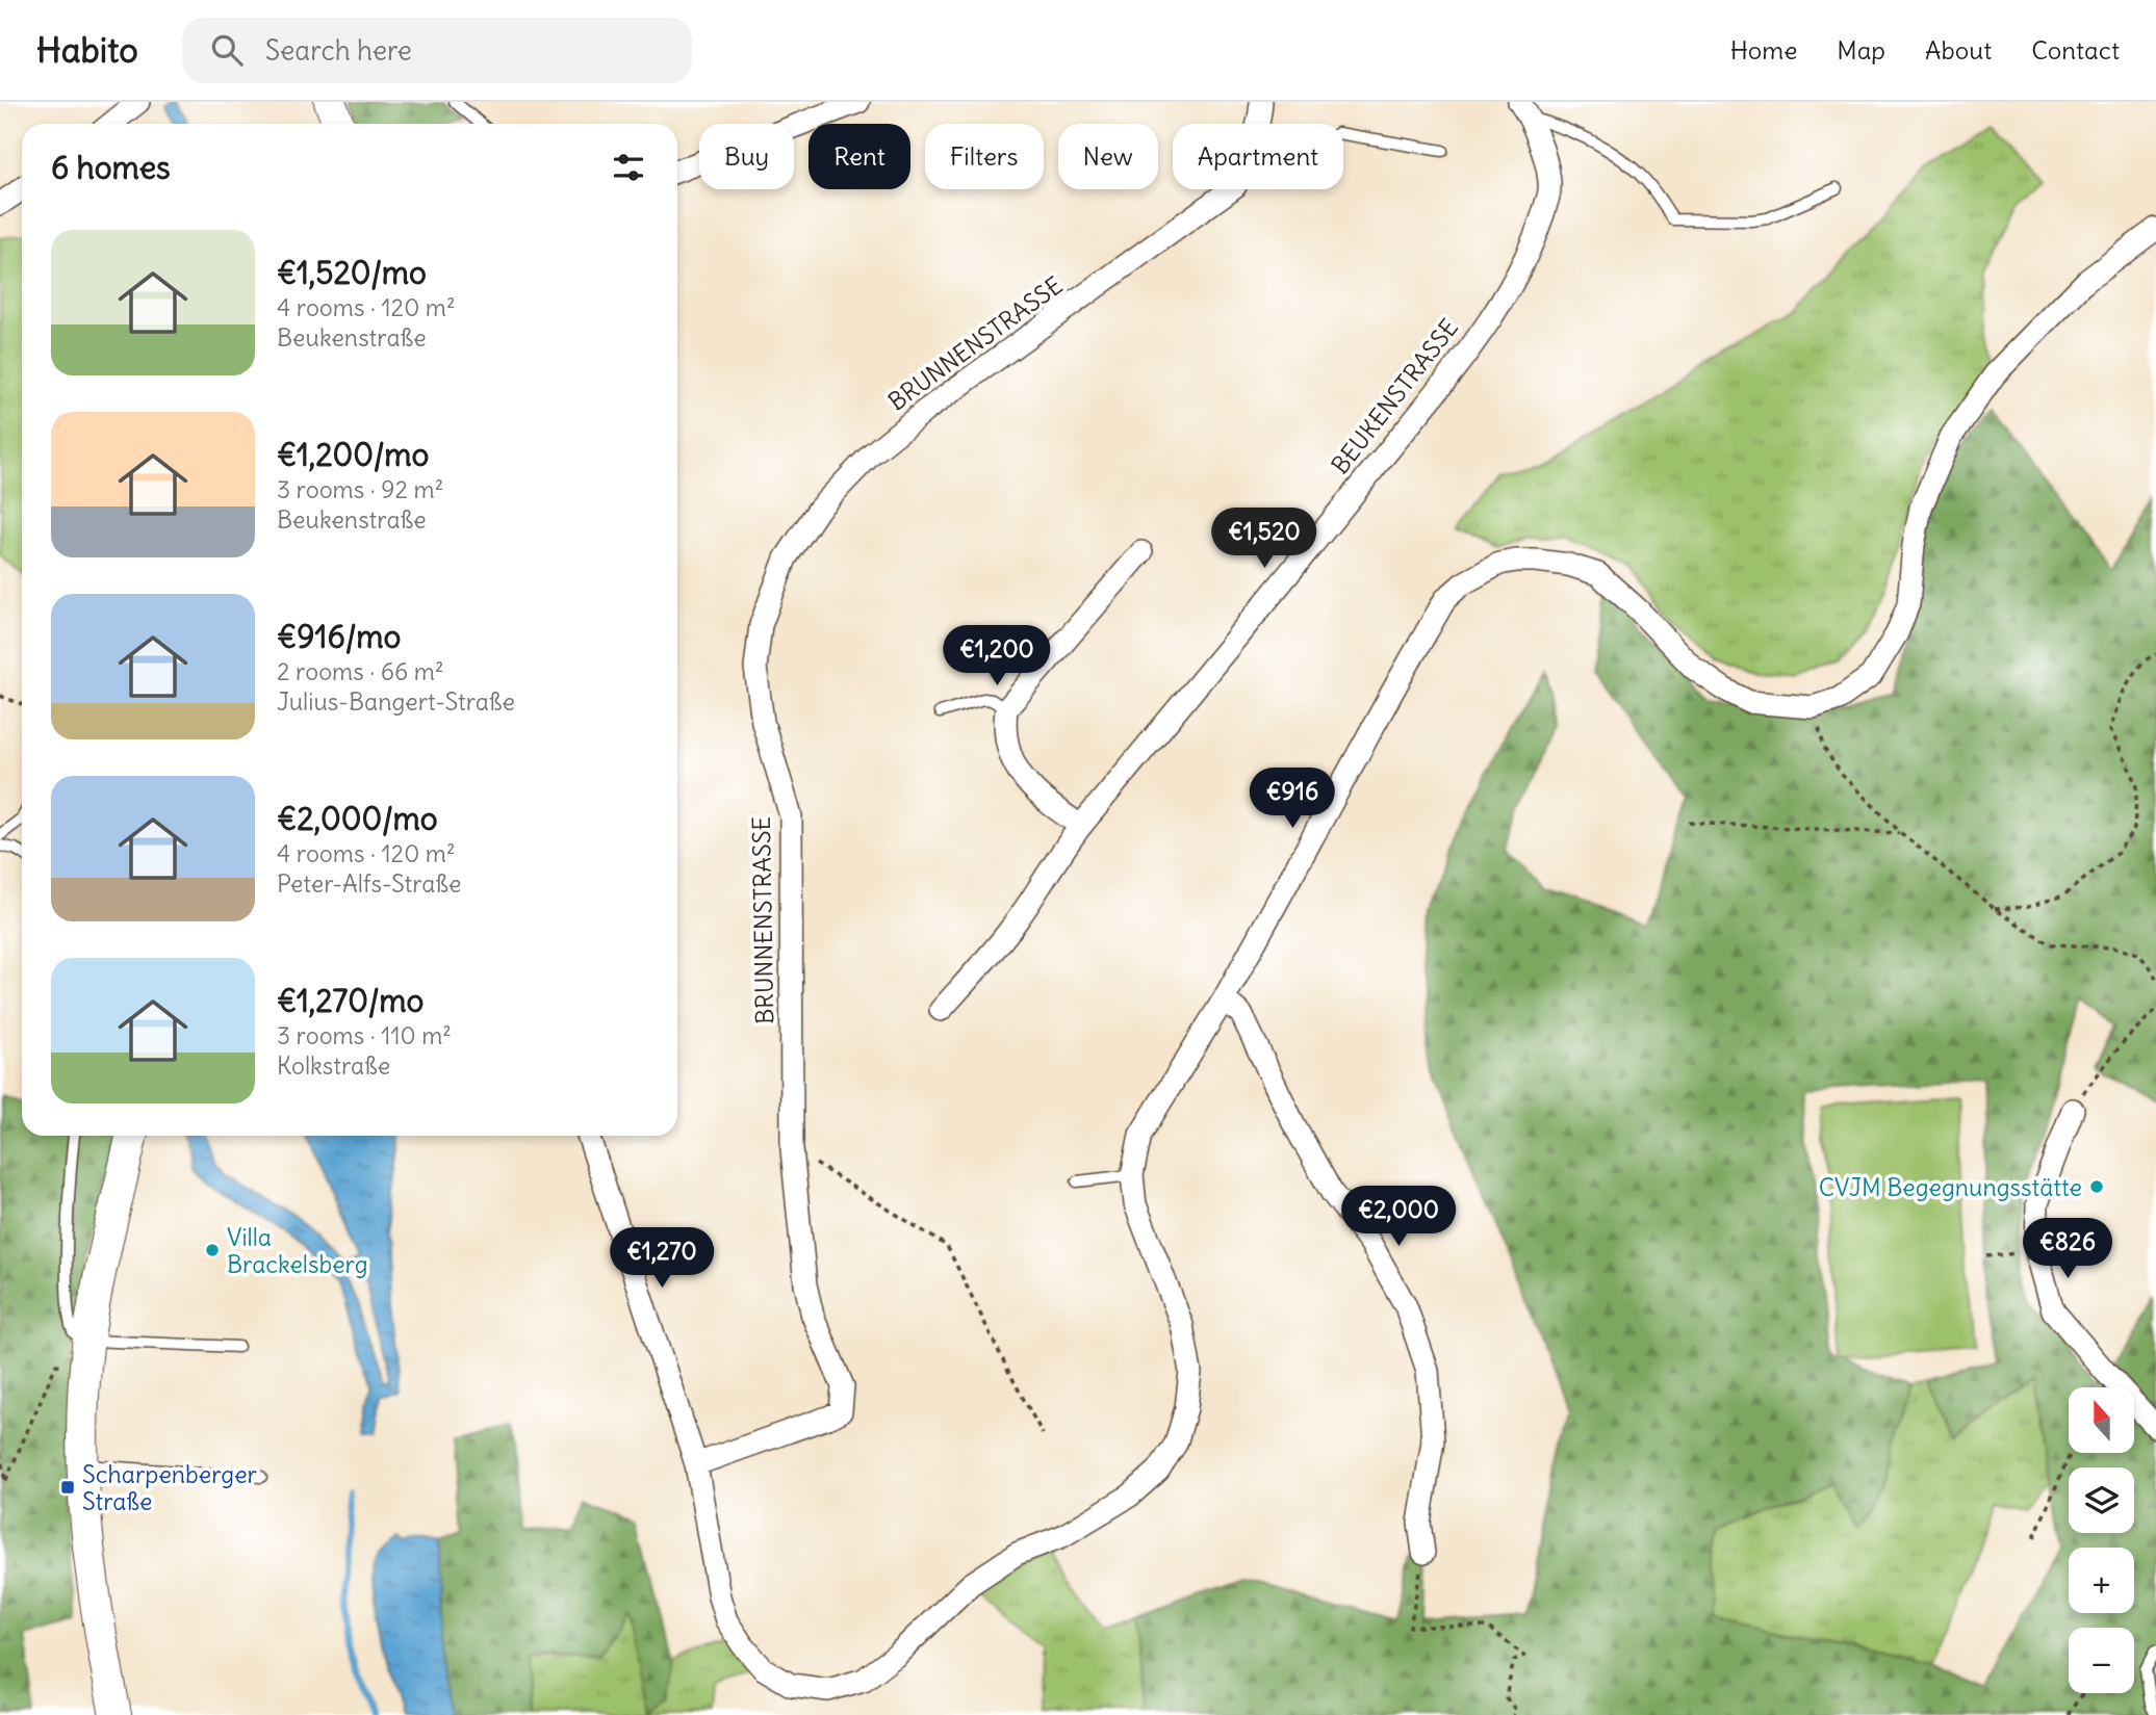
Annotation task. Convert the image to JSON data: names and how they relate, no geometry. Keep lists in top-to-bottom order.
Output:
{
  "streets": {
    "street": ["BRUNNENSTRASSE", "BEUKENSTRASSE"]
  },
  "places": {
    "other": ["CVJM Begegnungsstätte", "Villa Brackelsberg"],
    "transit": ["Scharpenberger Straße"]
  },
  "north": "top",
  "page": {
    "header": "Habito",
    "search": "Search here",
    "nav": [
      "Home",
      "Map",
      "About",
      "Contact"
    ],
    "chip": [
      "Buy",
      "Rent",
      "Filters",
      "New",
      "Apartment"
    ],
    "heading": "6 homes",
    "list": [
      {
        "name": "€1,520/mo",
        "note": "4 rooms · 120 m² · Beukenstraße"
      },
      {
        "name": "€1,200/mo",
        "note": "3 rooms · 92 m² · Beukenstraße"
      },
      {
        "name": "€916/mo",
        "note": "2 rooms · 66 m² · Julius-Bangert-Straße"
      },
      {
        "name": "€2,000/mo",
        "note": "4 rooms · 120 m² · Peter-Alfs-Straße"
      },
      {
        "name": "€1,270/mo",
        "note": "3 rooms · 110 m² · Kolkstraße"
      }
    ],
    "price": [
      "€1,520",
      "€1,200",
      "€916",
      "€2,000",
      "€826",
      "€1,270"
    ],
    "map_buttons": ["+", "−"]
  }
}
